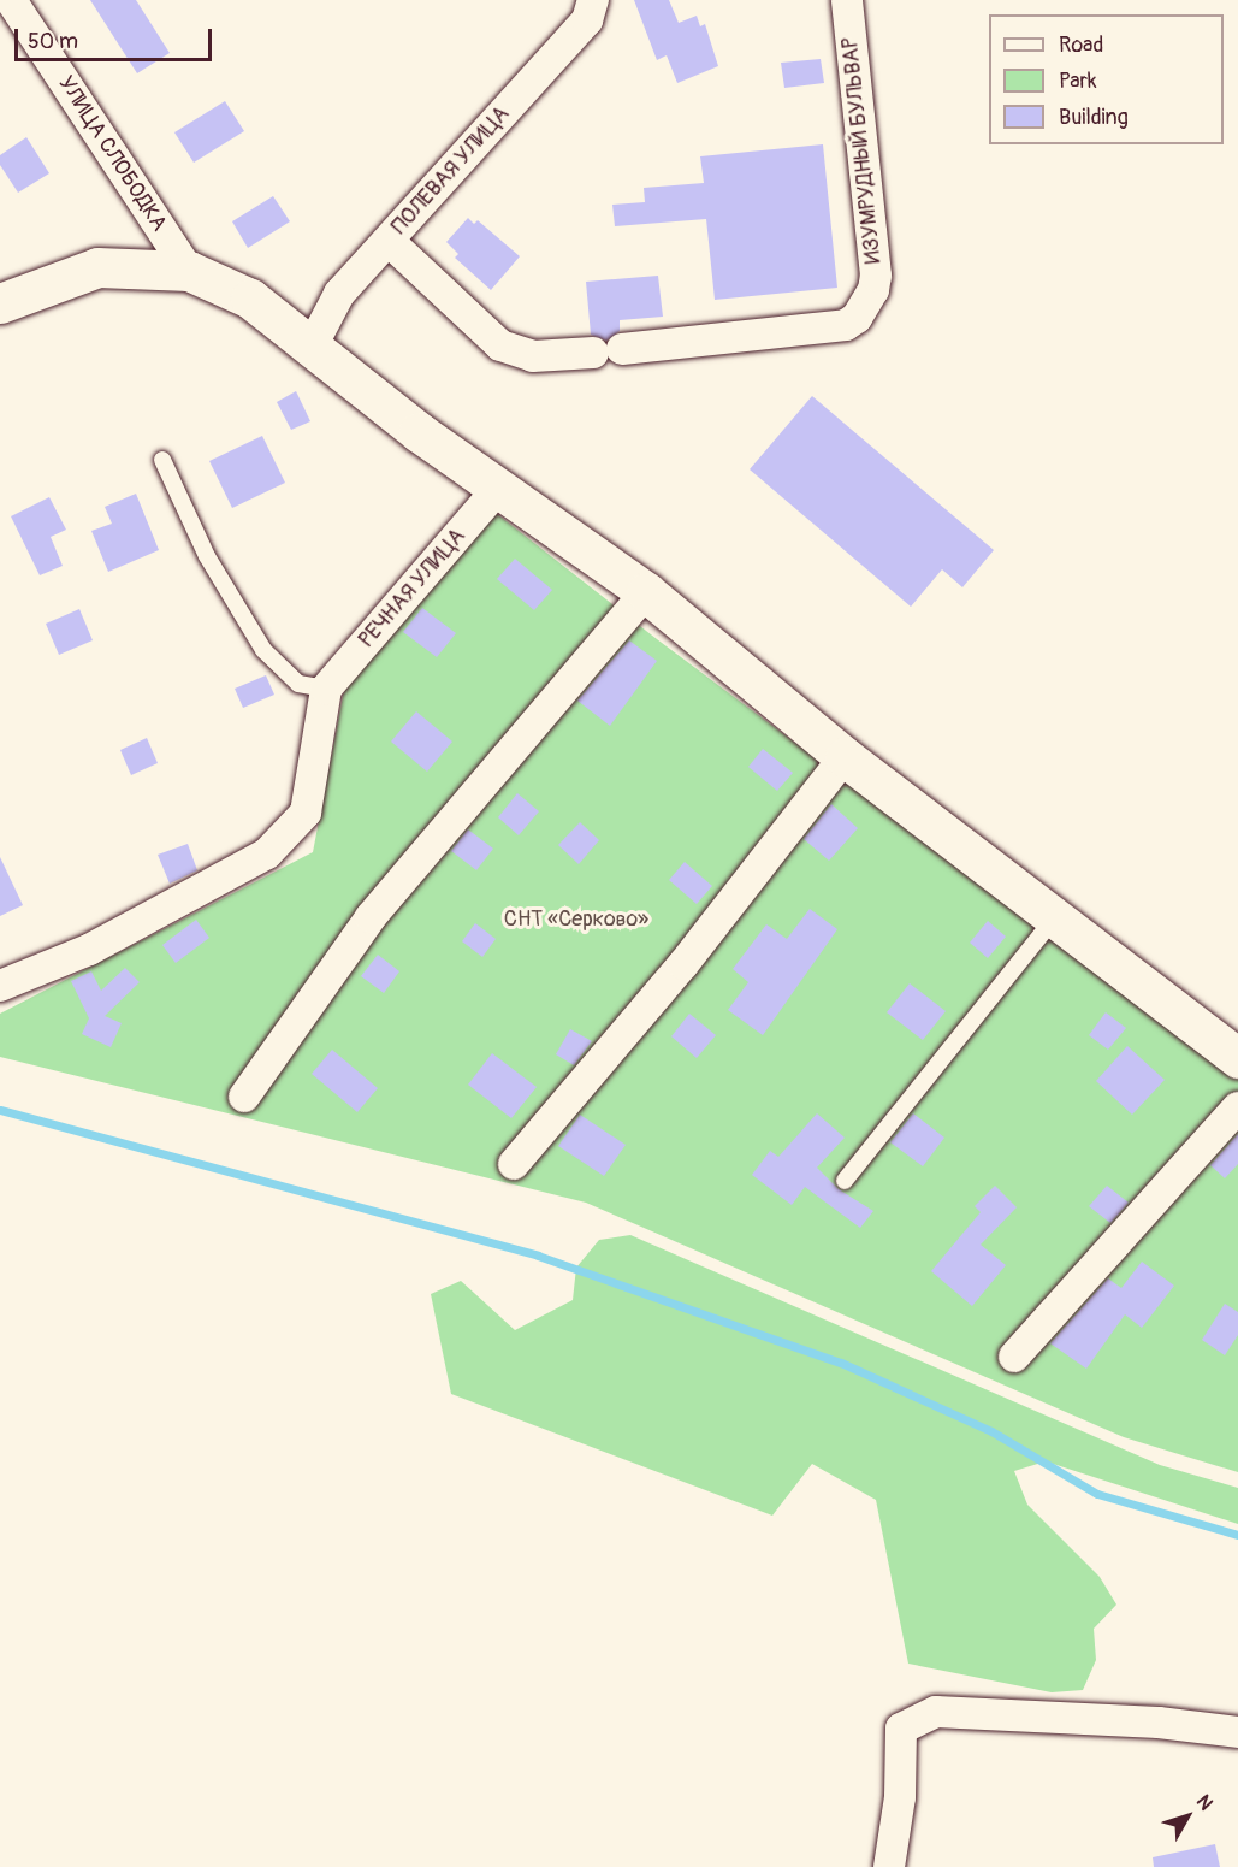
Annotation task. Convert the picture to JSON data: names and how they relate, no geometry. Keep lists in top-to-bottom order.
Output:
{
  "streets": {
    "street": [
      "ИЗУМРУДНЫЙ БУЛЬВАР",
      "УЛИЦА СЛОБОДКА",
      "ПОЛЕВАЯ УЛИЦА",
      "РЕЧНАЯ УЛИЦА"
    ]
  },
  "crossings": [
    ["ИЗУМРУДНЫЙ БУЛЬВАР", "ПОЛЕВАЯ УЛИЦА"]
  ],
  "parks": ["СНТ «Серково»"],
  "legend": ["Road", "Park", "Building"],
  "scale_bar": "50 m",
  "north": "top right"
}
